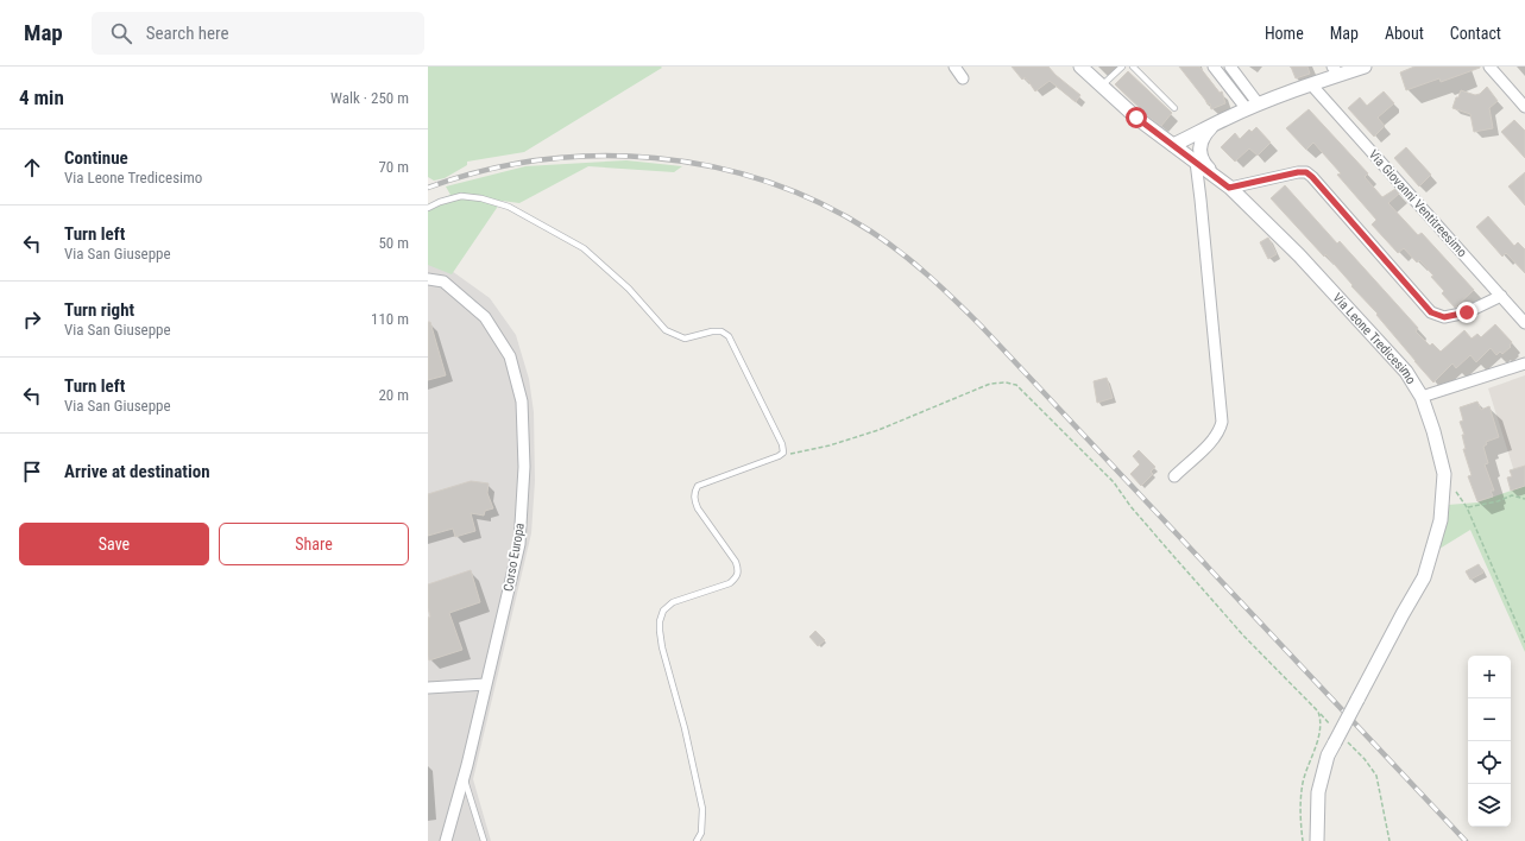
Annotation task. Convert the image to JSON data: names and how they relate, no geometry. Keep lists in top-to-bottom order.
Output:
{
  "streets": {
    "street": ["Via Giovanni Ventitreesimo", "Via Leone Tredicesimo", "Corso Europa"]
  },
  "page": {
    "header": "Map",
    "search": "Search here",
    "nav": [
      "Home",
      "Map",
      "About",
      "Contact"
    ],
    "heading": ["4 min", "Walk · 250 m"],
    "list": [
      ["Continue", "Via Leone Tredicesimo", "70 m"],
      ["Turn left", "Via San Giuseppe", "50 m"],
      ["Turn right", "Via San Giuseppe", "110 m"],
      ["Turn left", "Via San Giuseppe", "20 m"],
      "Arrive at destination"
    ],
    "buttons": ["Save", "Share"],
    "map_buttons": ["+", "−"]
  }
}
